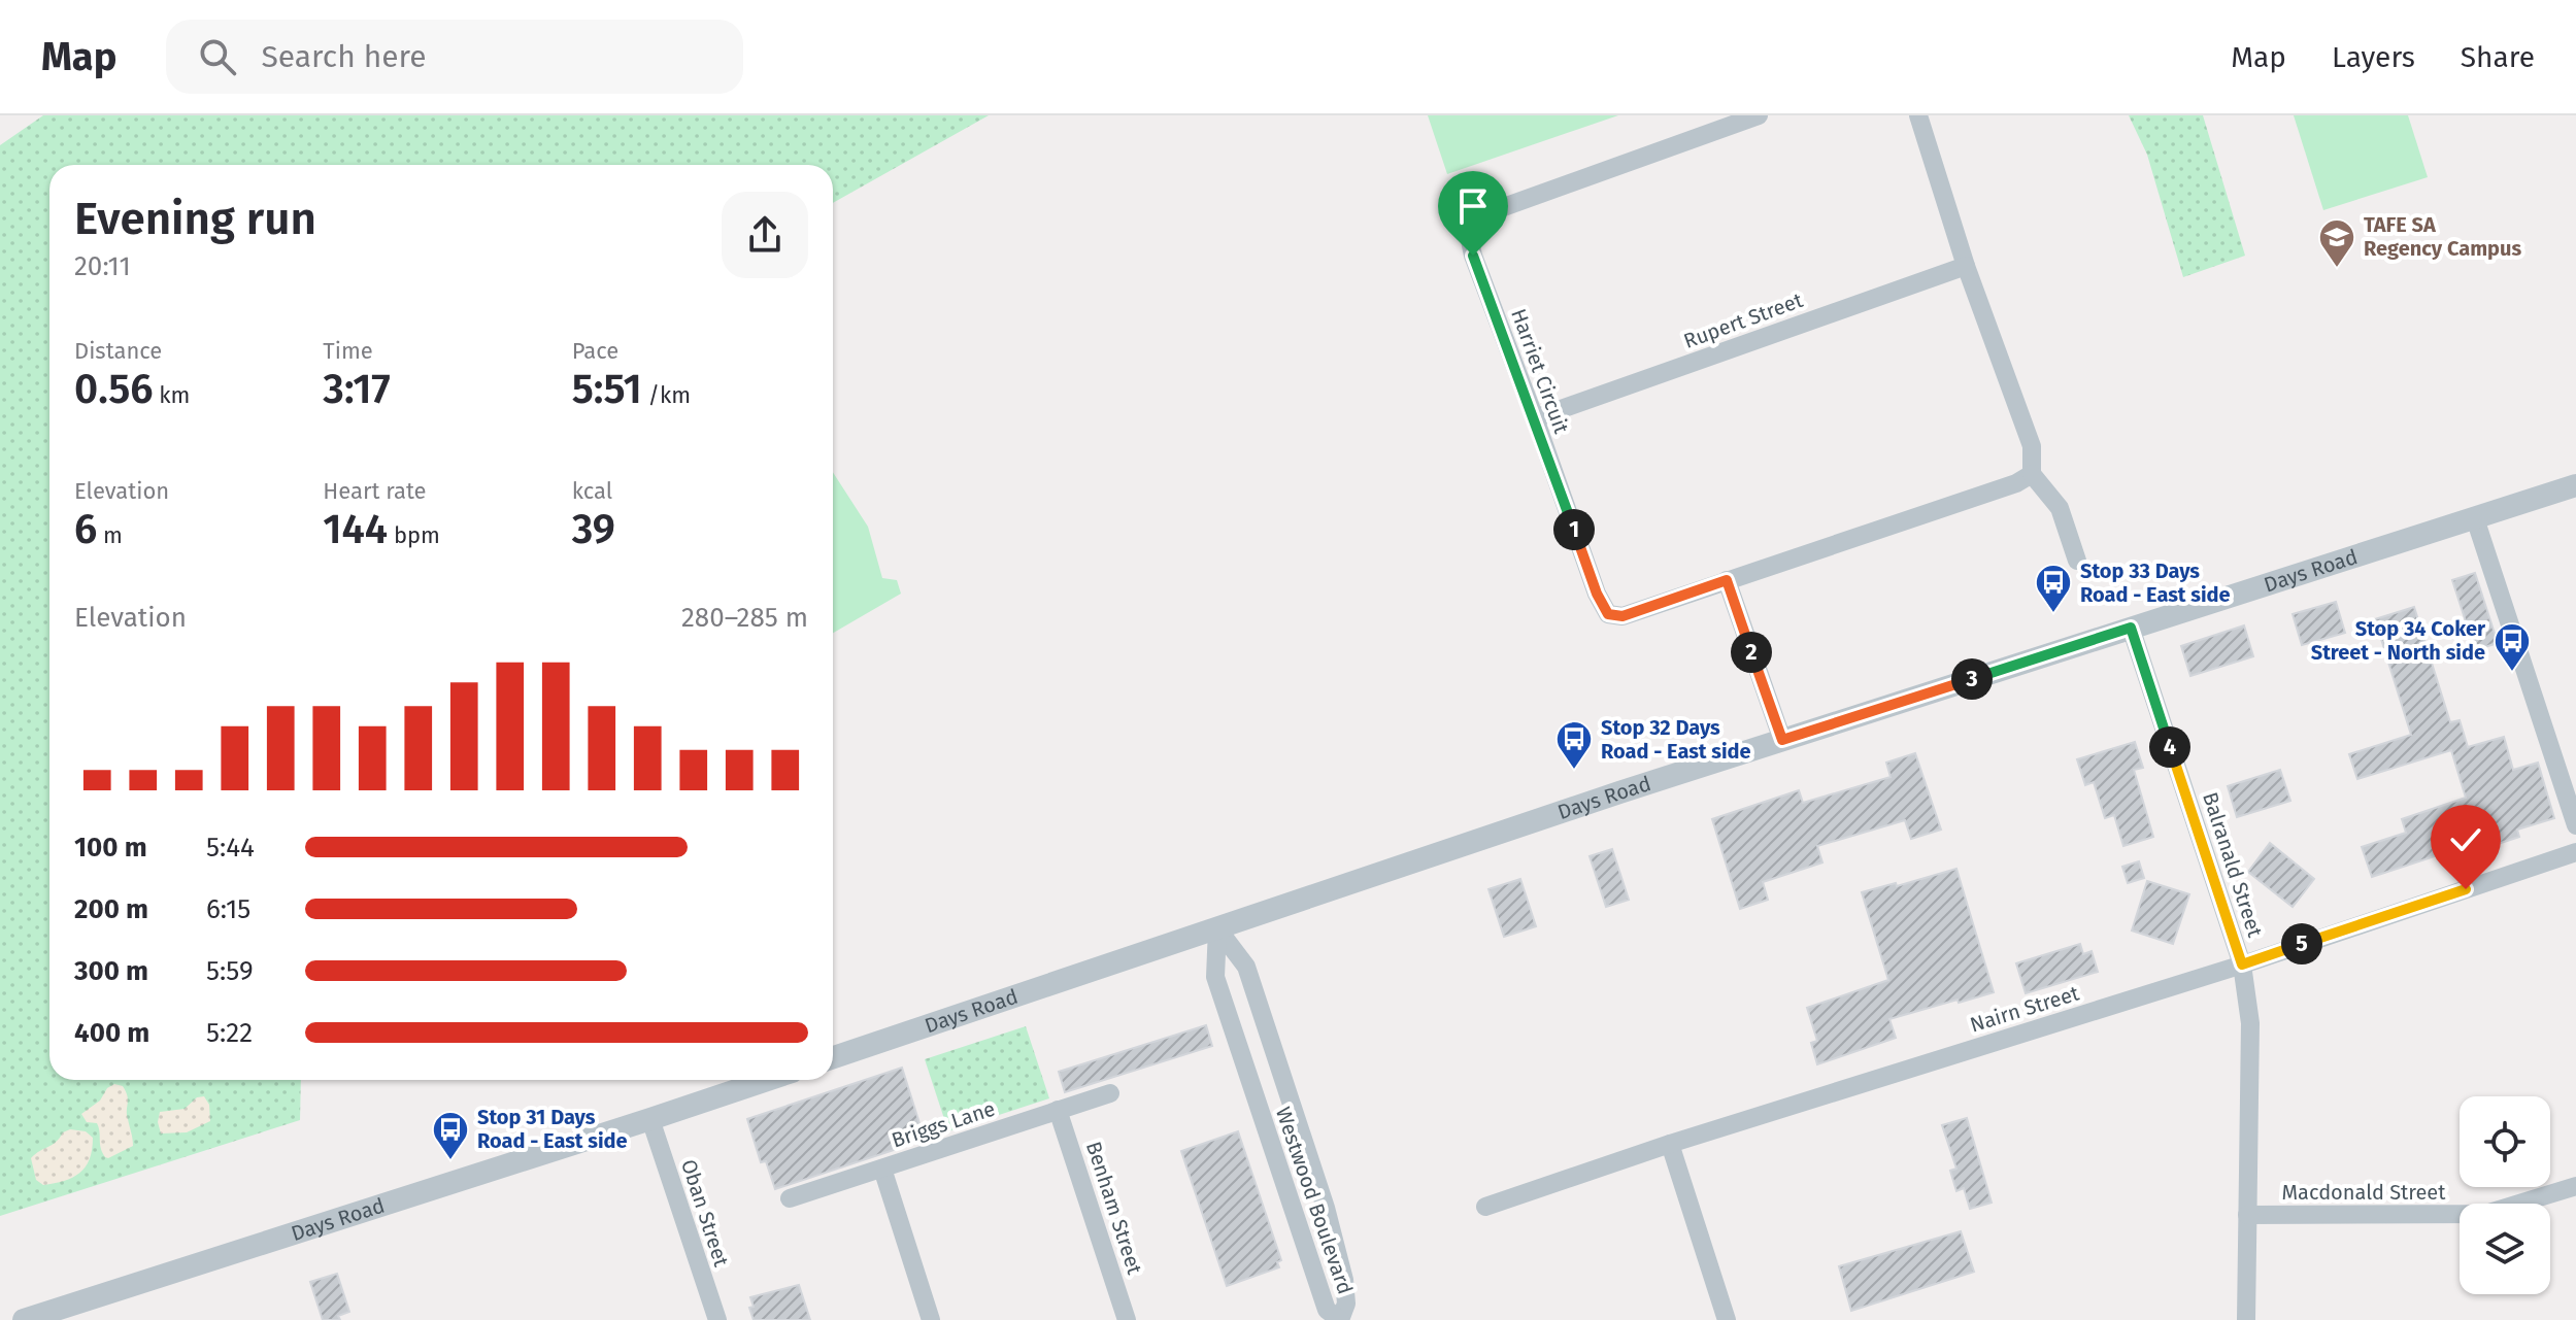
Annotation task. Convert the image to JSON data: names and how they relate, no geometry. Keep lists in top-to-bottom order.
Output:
{
  "streets": {
    "street": [
      "Rupert Street",
      "Harriet Circuit",
      "Days Road",
      "Balranald Street",
      "Nairn Street",
      "Briggs Lane",
      "Macdonald Street",
      "Westwood Boulevard",
      "Benham Street",
      "Oban Street"
    ]
  },
  "crossings": [
    ["Rupert Street", "Harriet Circuit"],
    ["Days Road", "Balranald Street"],
    ["Days Road", "Westwood Boulevard"],
    ["Days Road", "Oban Street"],
    ["Balranald Street", "Nairn Street"],
    ["Balranald Street", "Macdonald Street"],
    ["Briggs Lane", "Benham Street"]
  ],
  "places": {
    "school or university": ["TAFE SA Regency Campus"],
    "bus stop": [
      "Stop 33 Days Road - East side",
      "Stop 34 Coker Street - North side",
      "Stop 32 Days Road - East side",
      "Stop 31 Days Road - East side"
    ]
  },
  "page": {
    "header": "Map",
    "search": "Search here",
    "nav": ["Map", "Layers", "Share"],
    "heading": ["Evening run", "20:11"],
    "stats": [
      ["Distance", "0.56 km"],
      ["Time", "3:17"],
      ["Pace", "5:51 /km"],
      ["Elevation", "6 m"],
      ["Heart rate", "144 bpm"],
      ["kcal", "39"]
    ],
    "pins": [
      "1",
      "2",
      "3",
      "4",
      "5"
    ],
    "chart": ["Elevation", "280–285 m"],
    "list": [
      {
        "name": "100 m",
        "note": "5:44"
      },
      {
        "name": "200 m",
        "note": "6:15"
      },
      {
        "name": "300 m",
        "note": "5:59"
      },
      {
        "name": "400 m",
        "note": "5:22"
      }
    ]
  }
}
